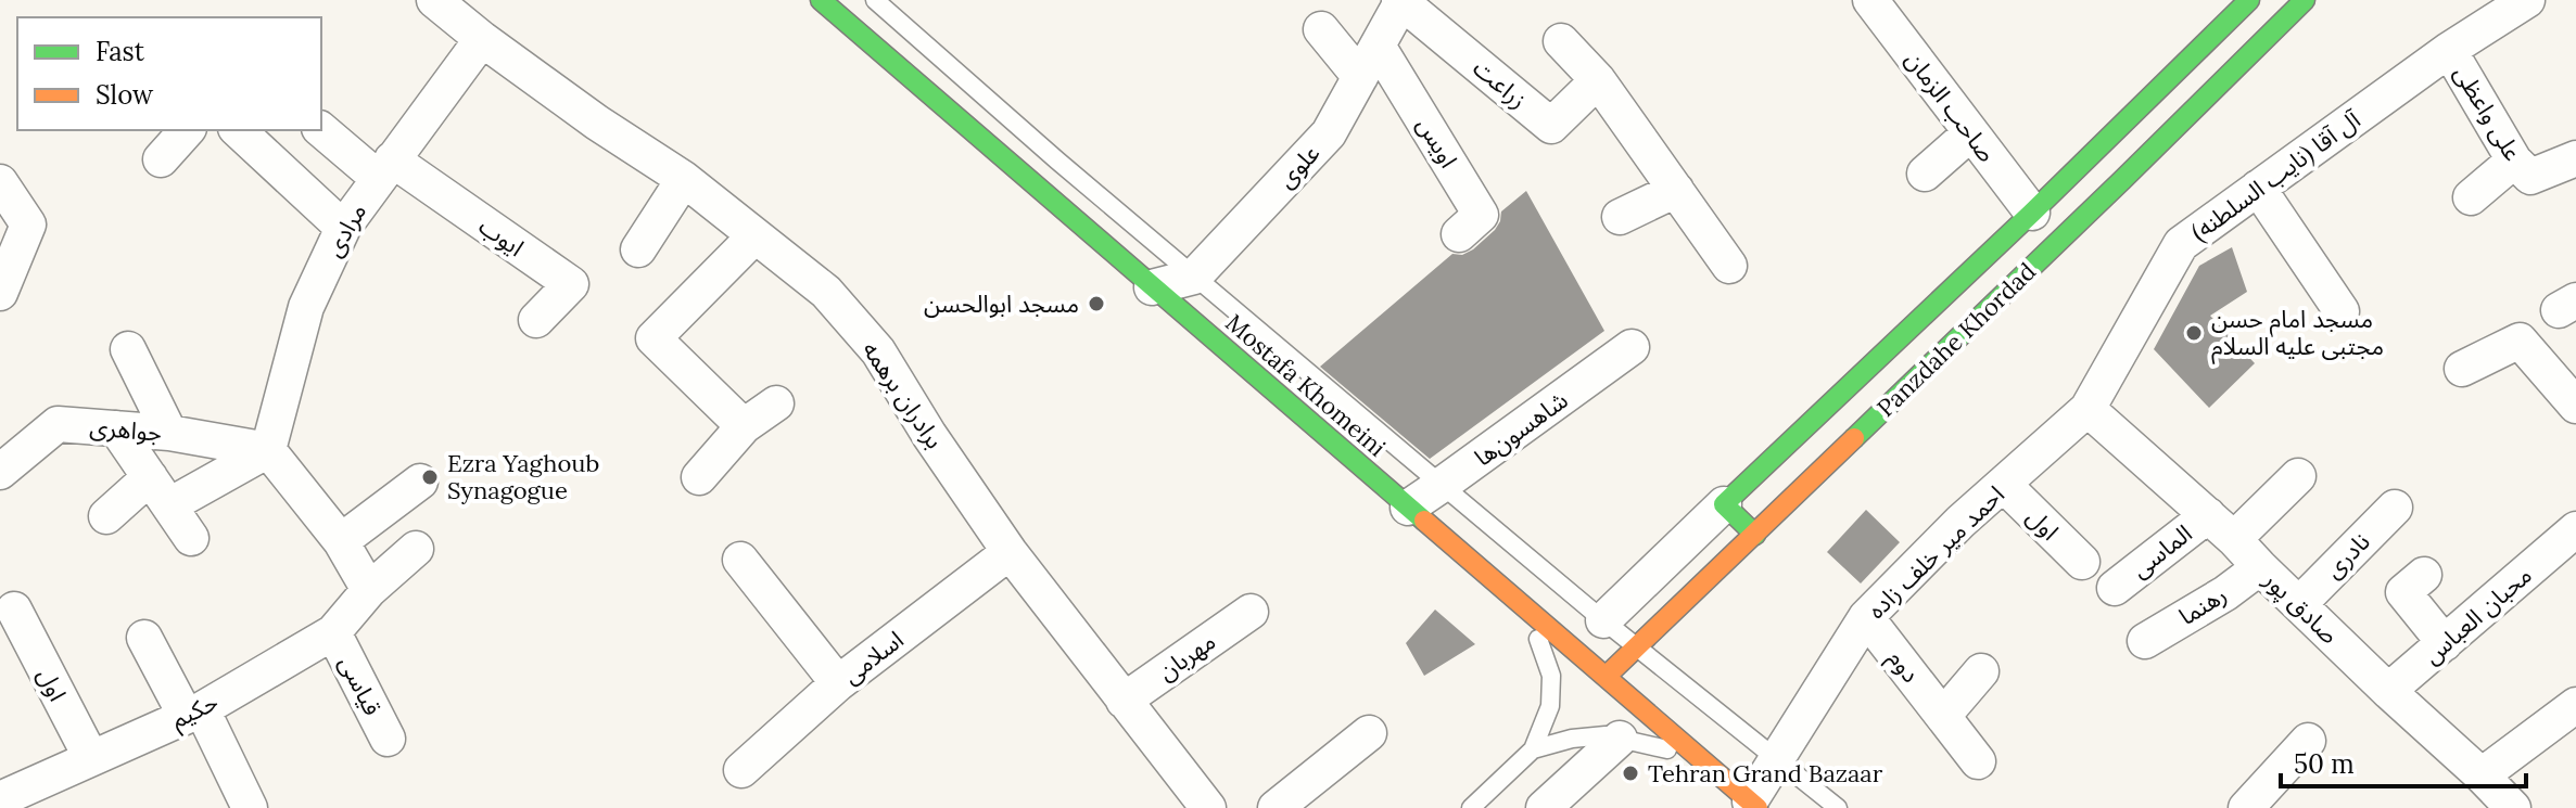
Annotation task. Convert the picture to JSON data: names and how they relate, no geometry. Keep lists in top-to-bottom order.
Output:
{
  "streets": {
    "main road": ["Panzdahe Khordad", "Mostafa Khomeini"],
    "street": [
      "زراعت",
      "صاحب الزمان",
      "علی واعظی",
      "اویس",
      "علوی",
      "آل آقا (نایب السلطنه)",
      "مرادی",
      "ایوب",
      "برادران برهمه",
      "شاهسون‌ها",
      "جواهری",
      "اول",
      "الماسی",
      "احمد میر خلف زاده",
      "نادری",
      "رهنما",
      "صادق پور",
      "محبان العباس",
      "مهربان",
      "اسلامی",
      "دوم",
      "قیاسی",
      "حکیم"
    ]
  },
  "crossings": [
    ["زراعت", "علوی"],
    ["صاحب الزمان", "Panzdahe Khordad"],
    ["علی واعظی", "آل آقا (نایب السلطنه)"],
    ["اویس", "علوی"],
    ["آل آقا (نایب السلطنه)", "احمد میر خلف زاده"],
    ["آل آقا (نایب السلطنه)", "صادق پور"],
    ["مرادی", "ایوب"],
    ["مرادی", "برادران برهمه"],
    ["مرادی", "جواهری"],
    ["Panzdahe Khordad", "Mostafa Khomeini"],
    ["Mostafa Khomeini", "شاهسون‌ها"],
    ["Mostafa Khomeini", "احمد میر خلف زاده"],
    ["برادران برهمه", "مهربان"],
    ["برادران برهمه", "اسلامی"],
    ["اول", "احمد میر خلف زاده"],
    ["اول", "حکیم"],
    ["الماسی", "صادق پور"],
    ["احمد میر خلف زاده", "صادق پور"],
    ["احمد میر خلف زاده", "دوم"],
    ["نادری", "صادق پور"],
    ["رهنما", "صادق پور"],
    ["صادق پور", "محبان العباس"],
    ["قیاسی", "حکیم"]
  ],
  "places": [
    "مسجد ابوالحسن",
    "مسجد امام حسن مجتبی علیه السلام",
    "Ezra Yaghoub Synagogue",
    "Tehran Grand Bazaar"
  ],
  "legend": ["Fast", "Slow"],
  "scale_bar": "50 m"
}
